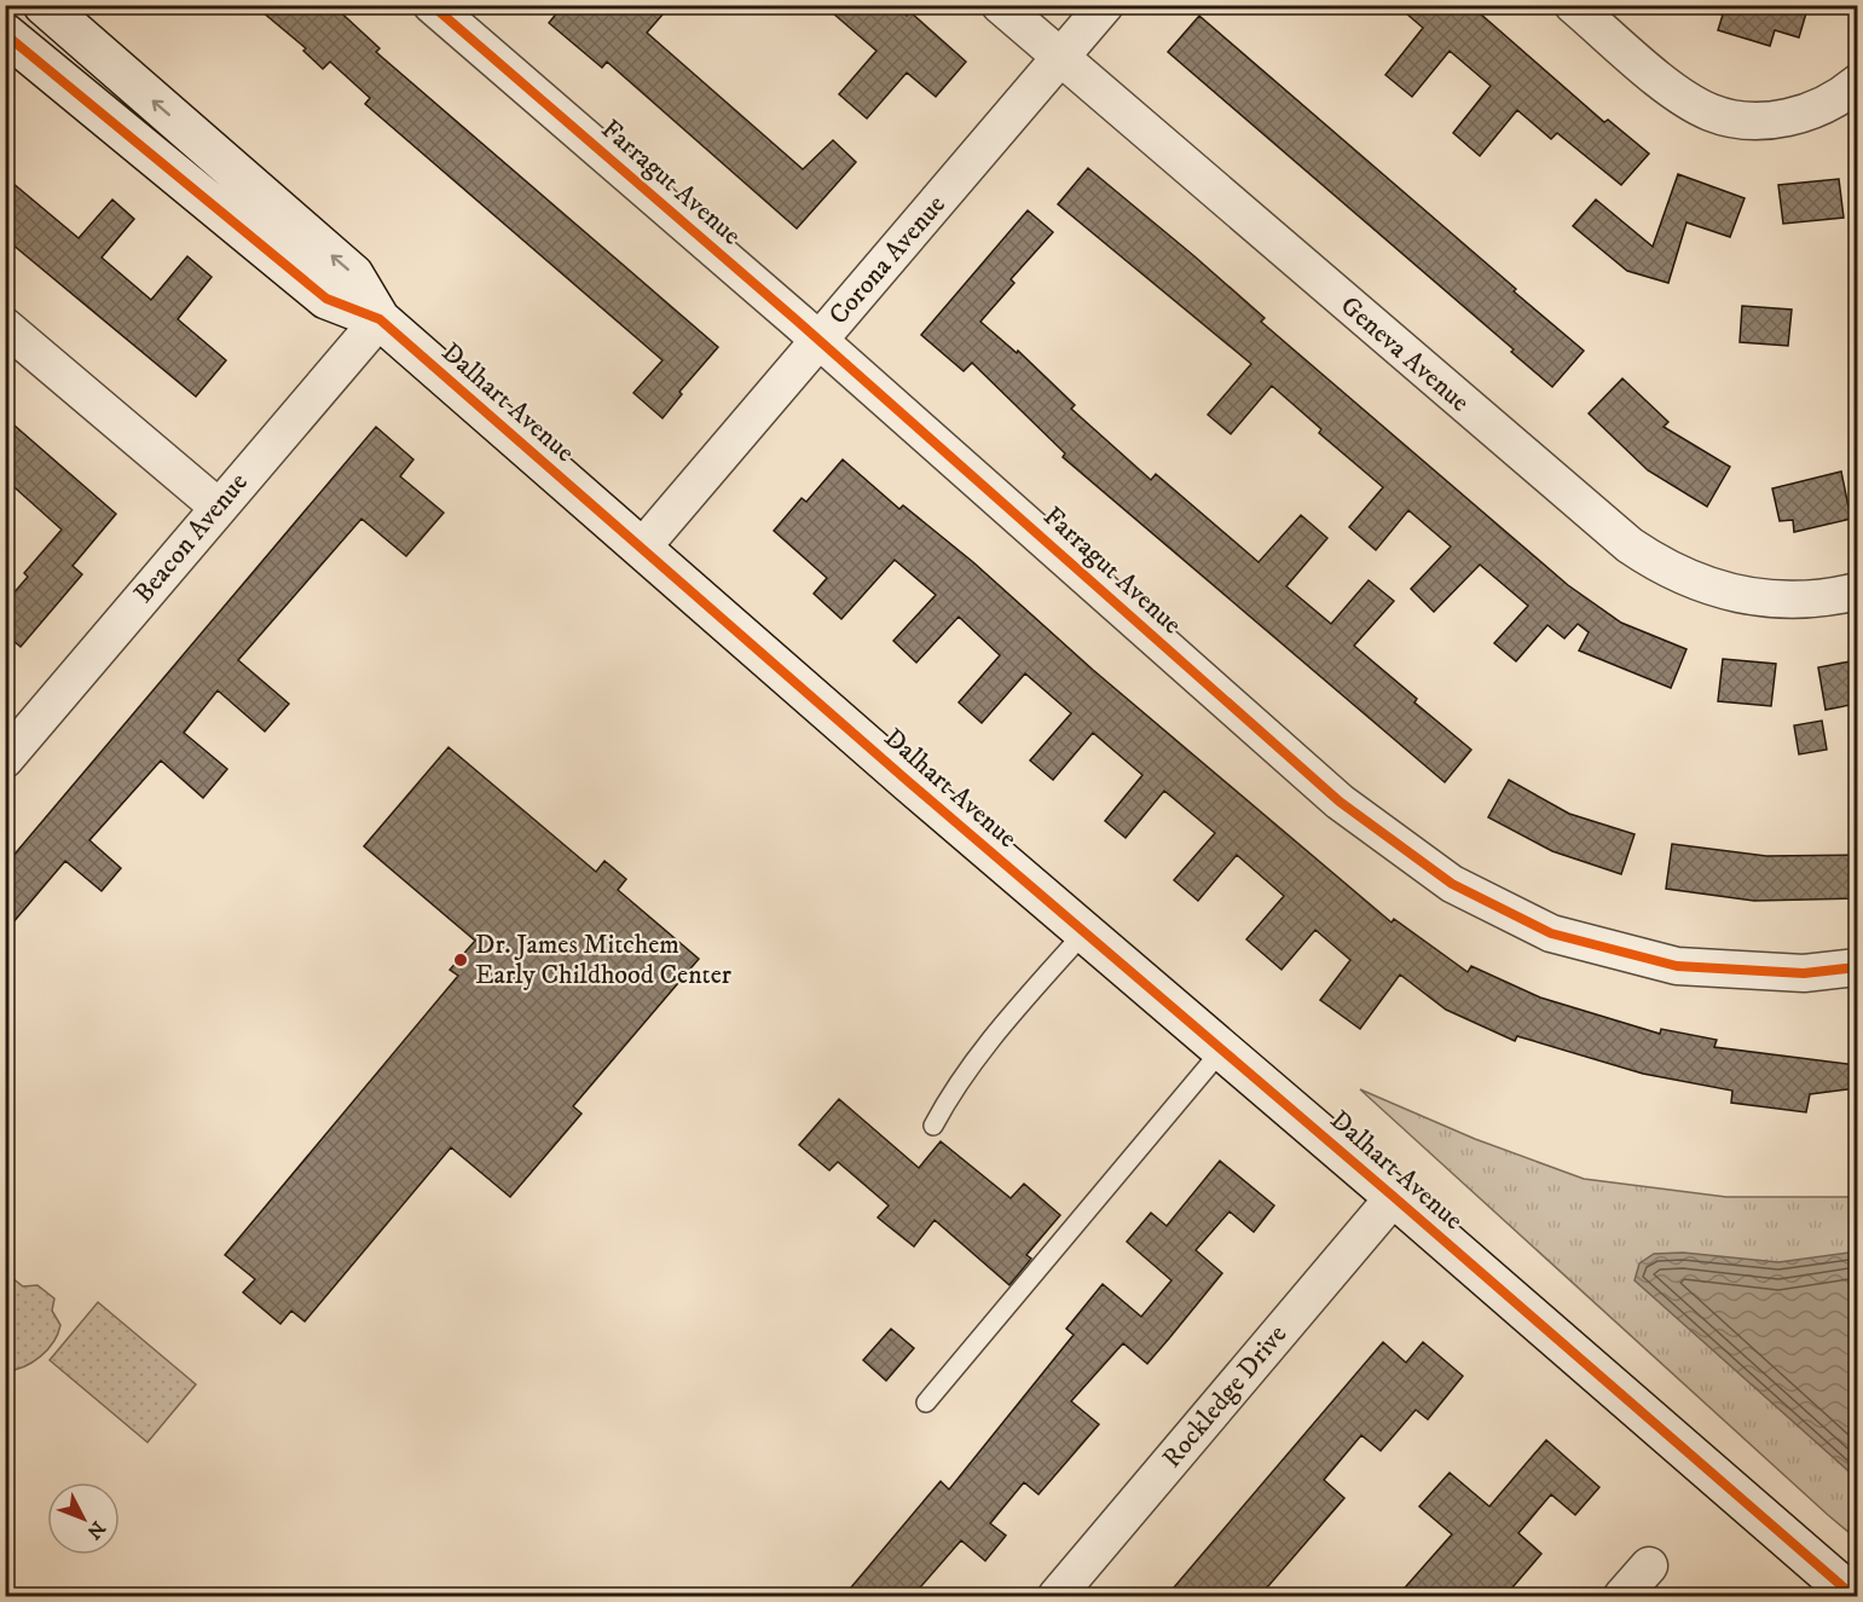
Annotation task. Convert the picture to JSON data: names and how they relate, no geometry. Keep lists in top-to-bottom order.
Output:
{
  "streets": {
    "main road": ["Dalhart Avenue"],
    "street": [
      "Farragut Avenue",
      "Corona Avenue",
      "Geneva Avenue",
      "Beacon Avenue",
      "Rockledge Drive"
    ]
  },
  "crossings": [
    ["Farragut Avenue", "Corona Avenue"],
    ["Corona Avenue", "Geneva Avenue"],
    ["Corona Avenue", "Dalhart Avenue"],
    ["Dalhart Avenue", "Beacon Avenue"],
    ["Dalhart Avenue", "Rockledge Drive"]
  ],
  "places": ["Dr. James Mitchem Early Childhood Center"],
  "north": "bottom right"
}
